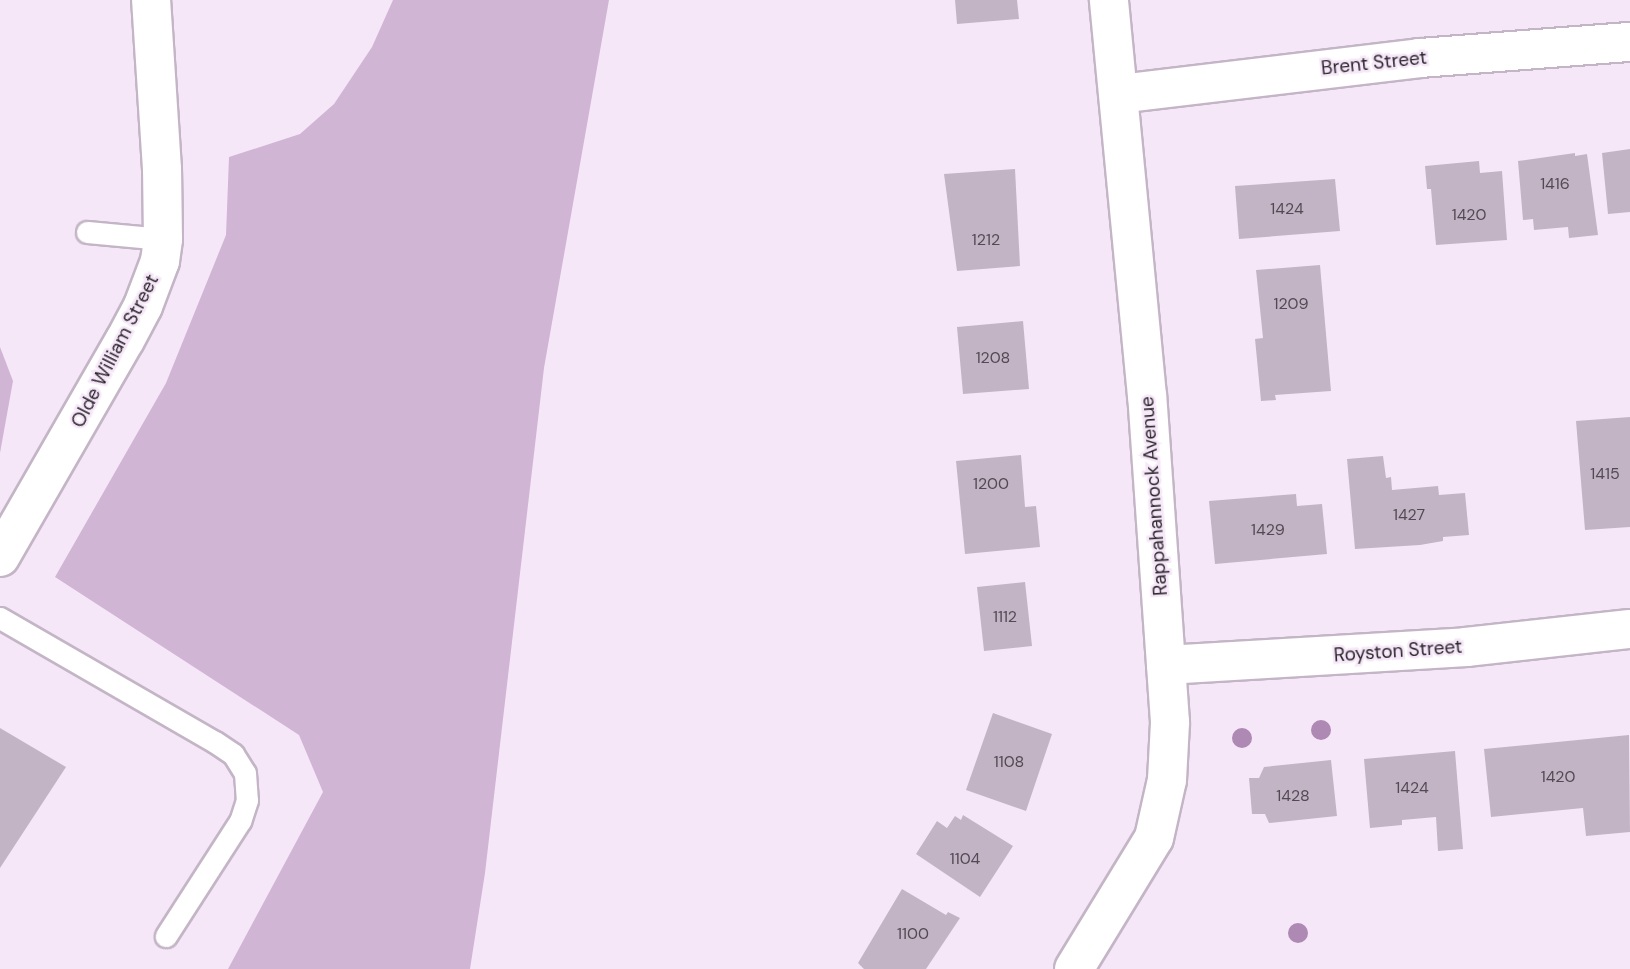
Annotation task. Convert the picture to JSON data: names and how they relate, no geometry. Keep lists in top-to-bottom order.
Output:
{
  "streets": {
    "street": [
      "Brent Street",
      "Olde William Street",
      "Rappahannock Avenue",
      "Royston Street"
    ]
  },
  "crossings": [
    ["Brent Street", "Rappahannock Avenue"],
    ["Rappahannock Avenue", "Royston Street"]
  ],
  "house_numbers": [
    "1416",
    "1424",
    "1420",
    "1212",
    "1209",
    "1208",
    "1415",
    "1200",
    "1427",
    "1429",
    "1112",
    "1108",
    "1420",
    "1424",
    "1428",
    "1104",
    "1100"
  ]
}
